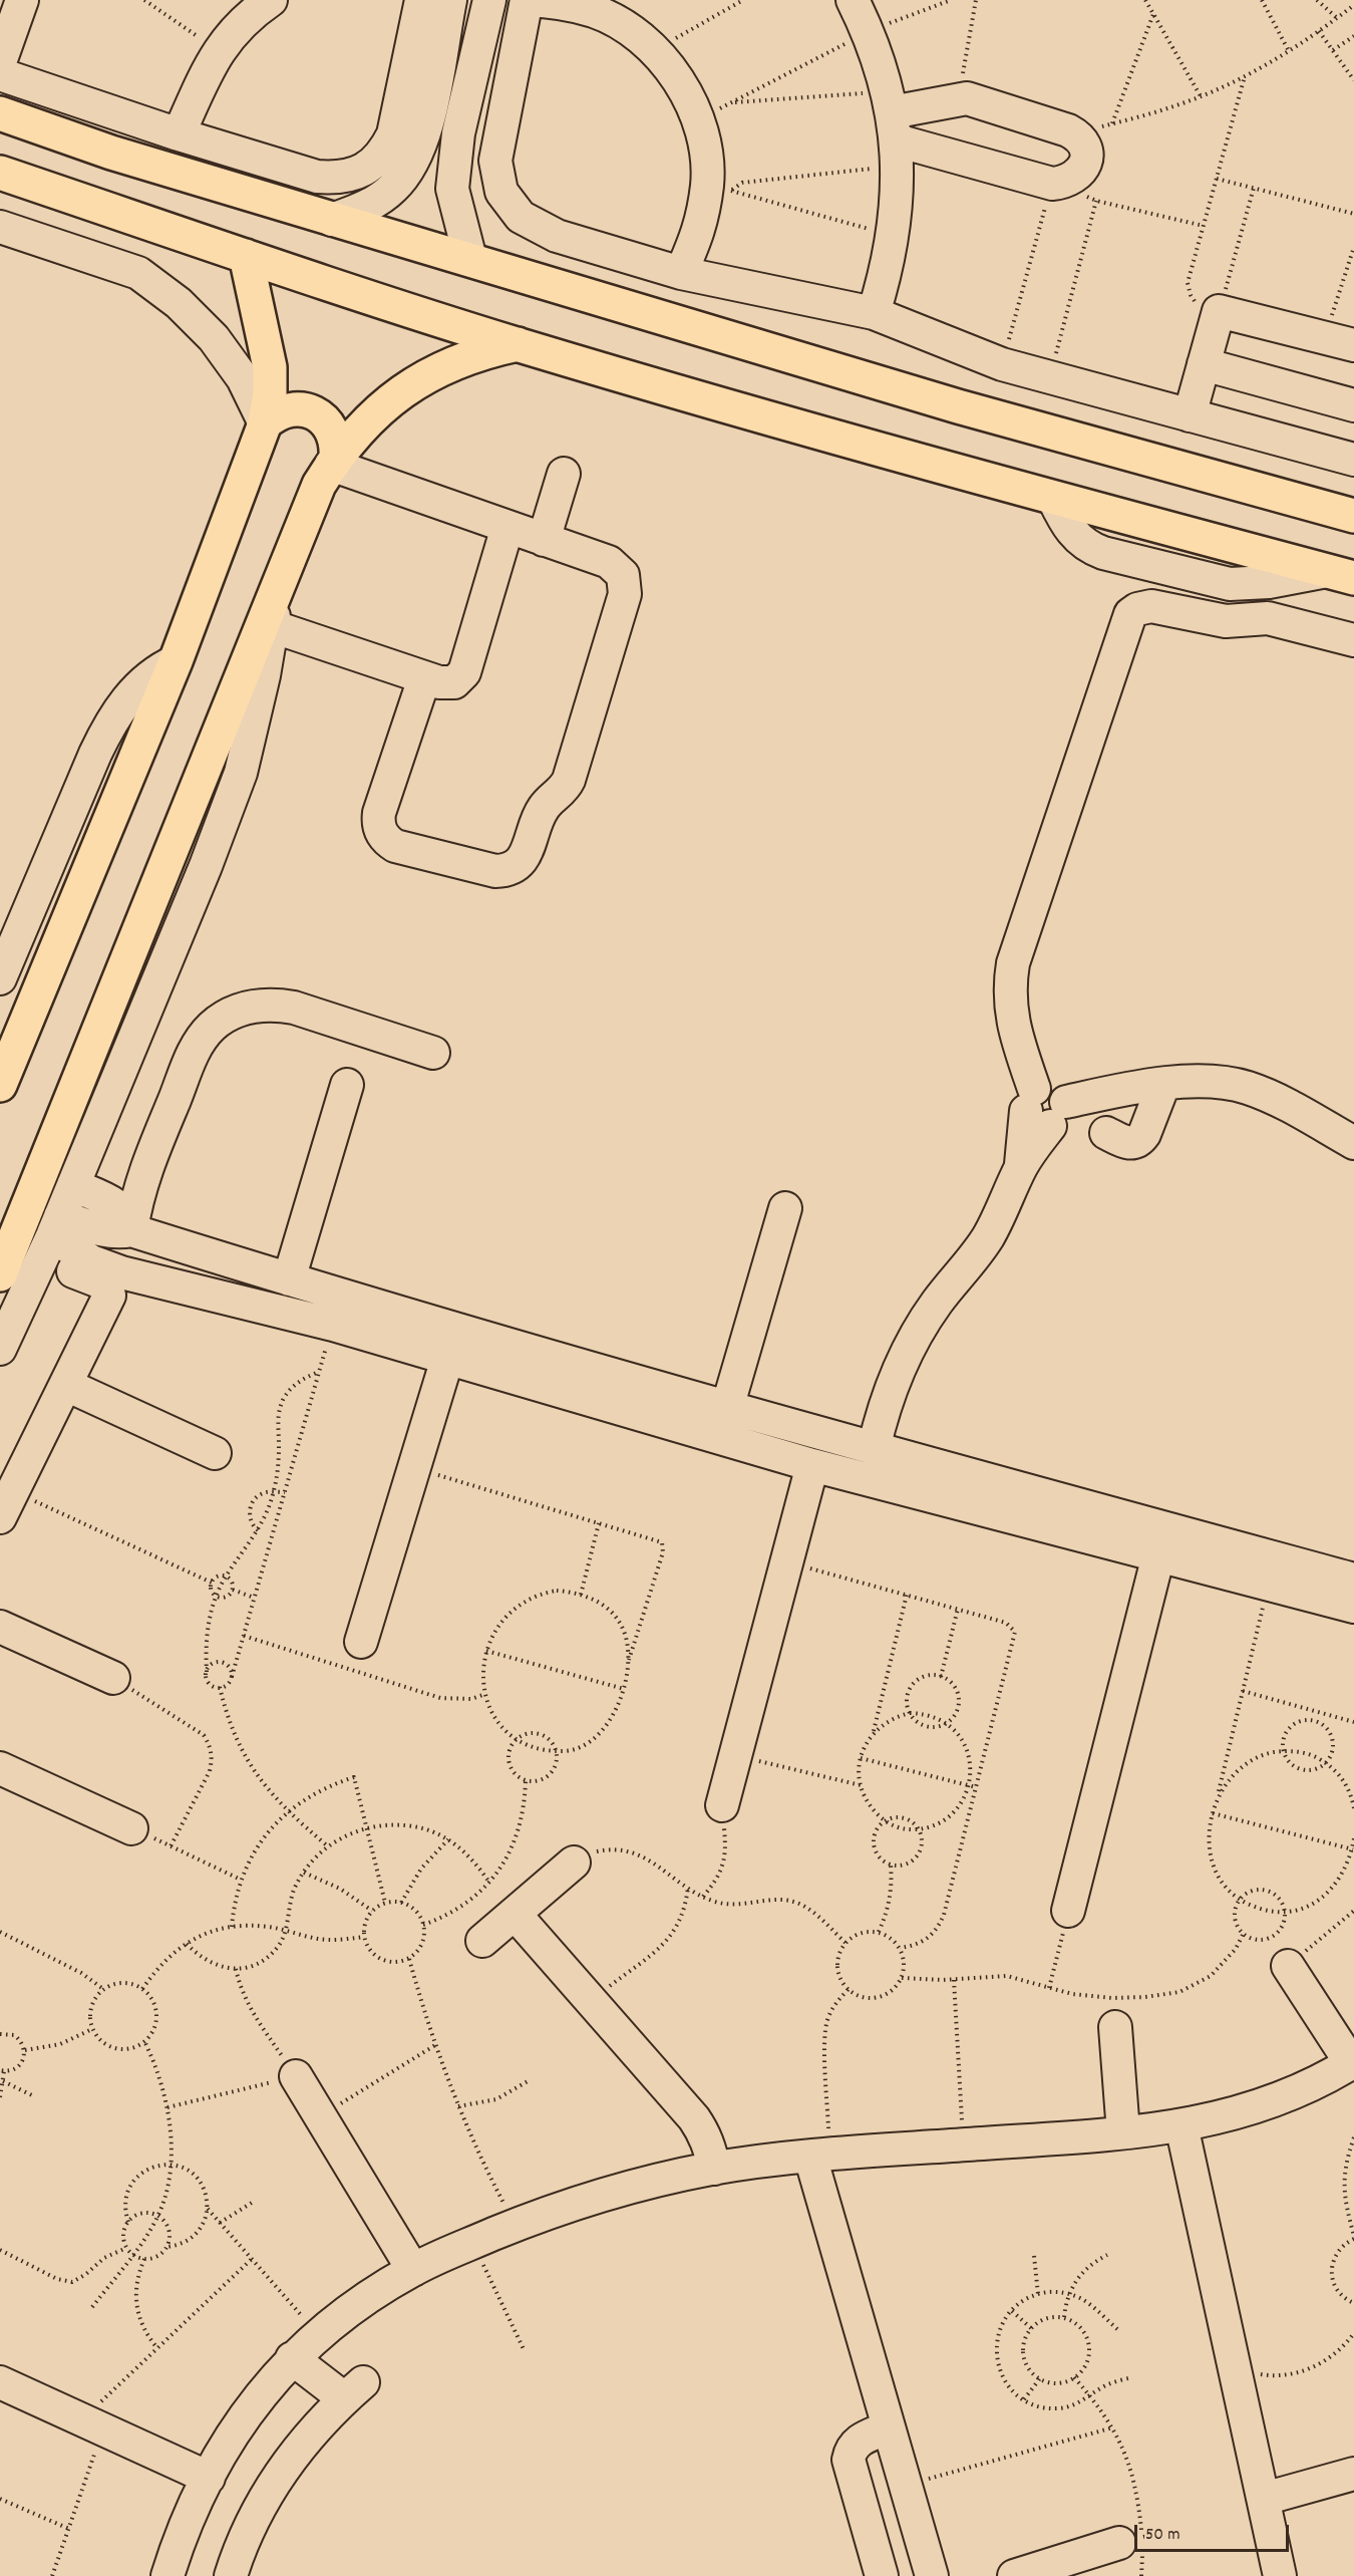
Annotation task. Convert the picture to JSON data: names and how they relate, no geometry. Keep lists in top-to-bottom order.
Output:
{
  "scale_bar": "50 m"
}
